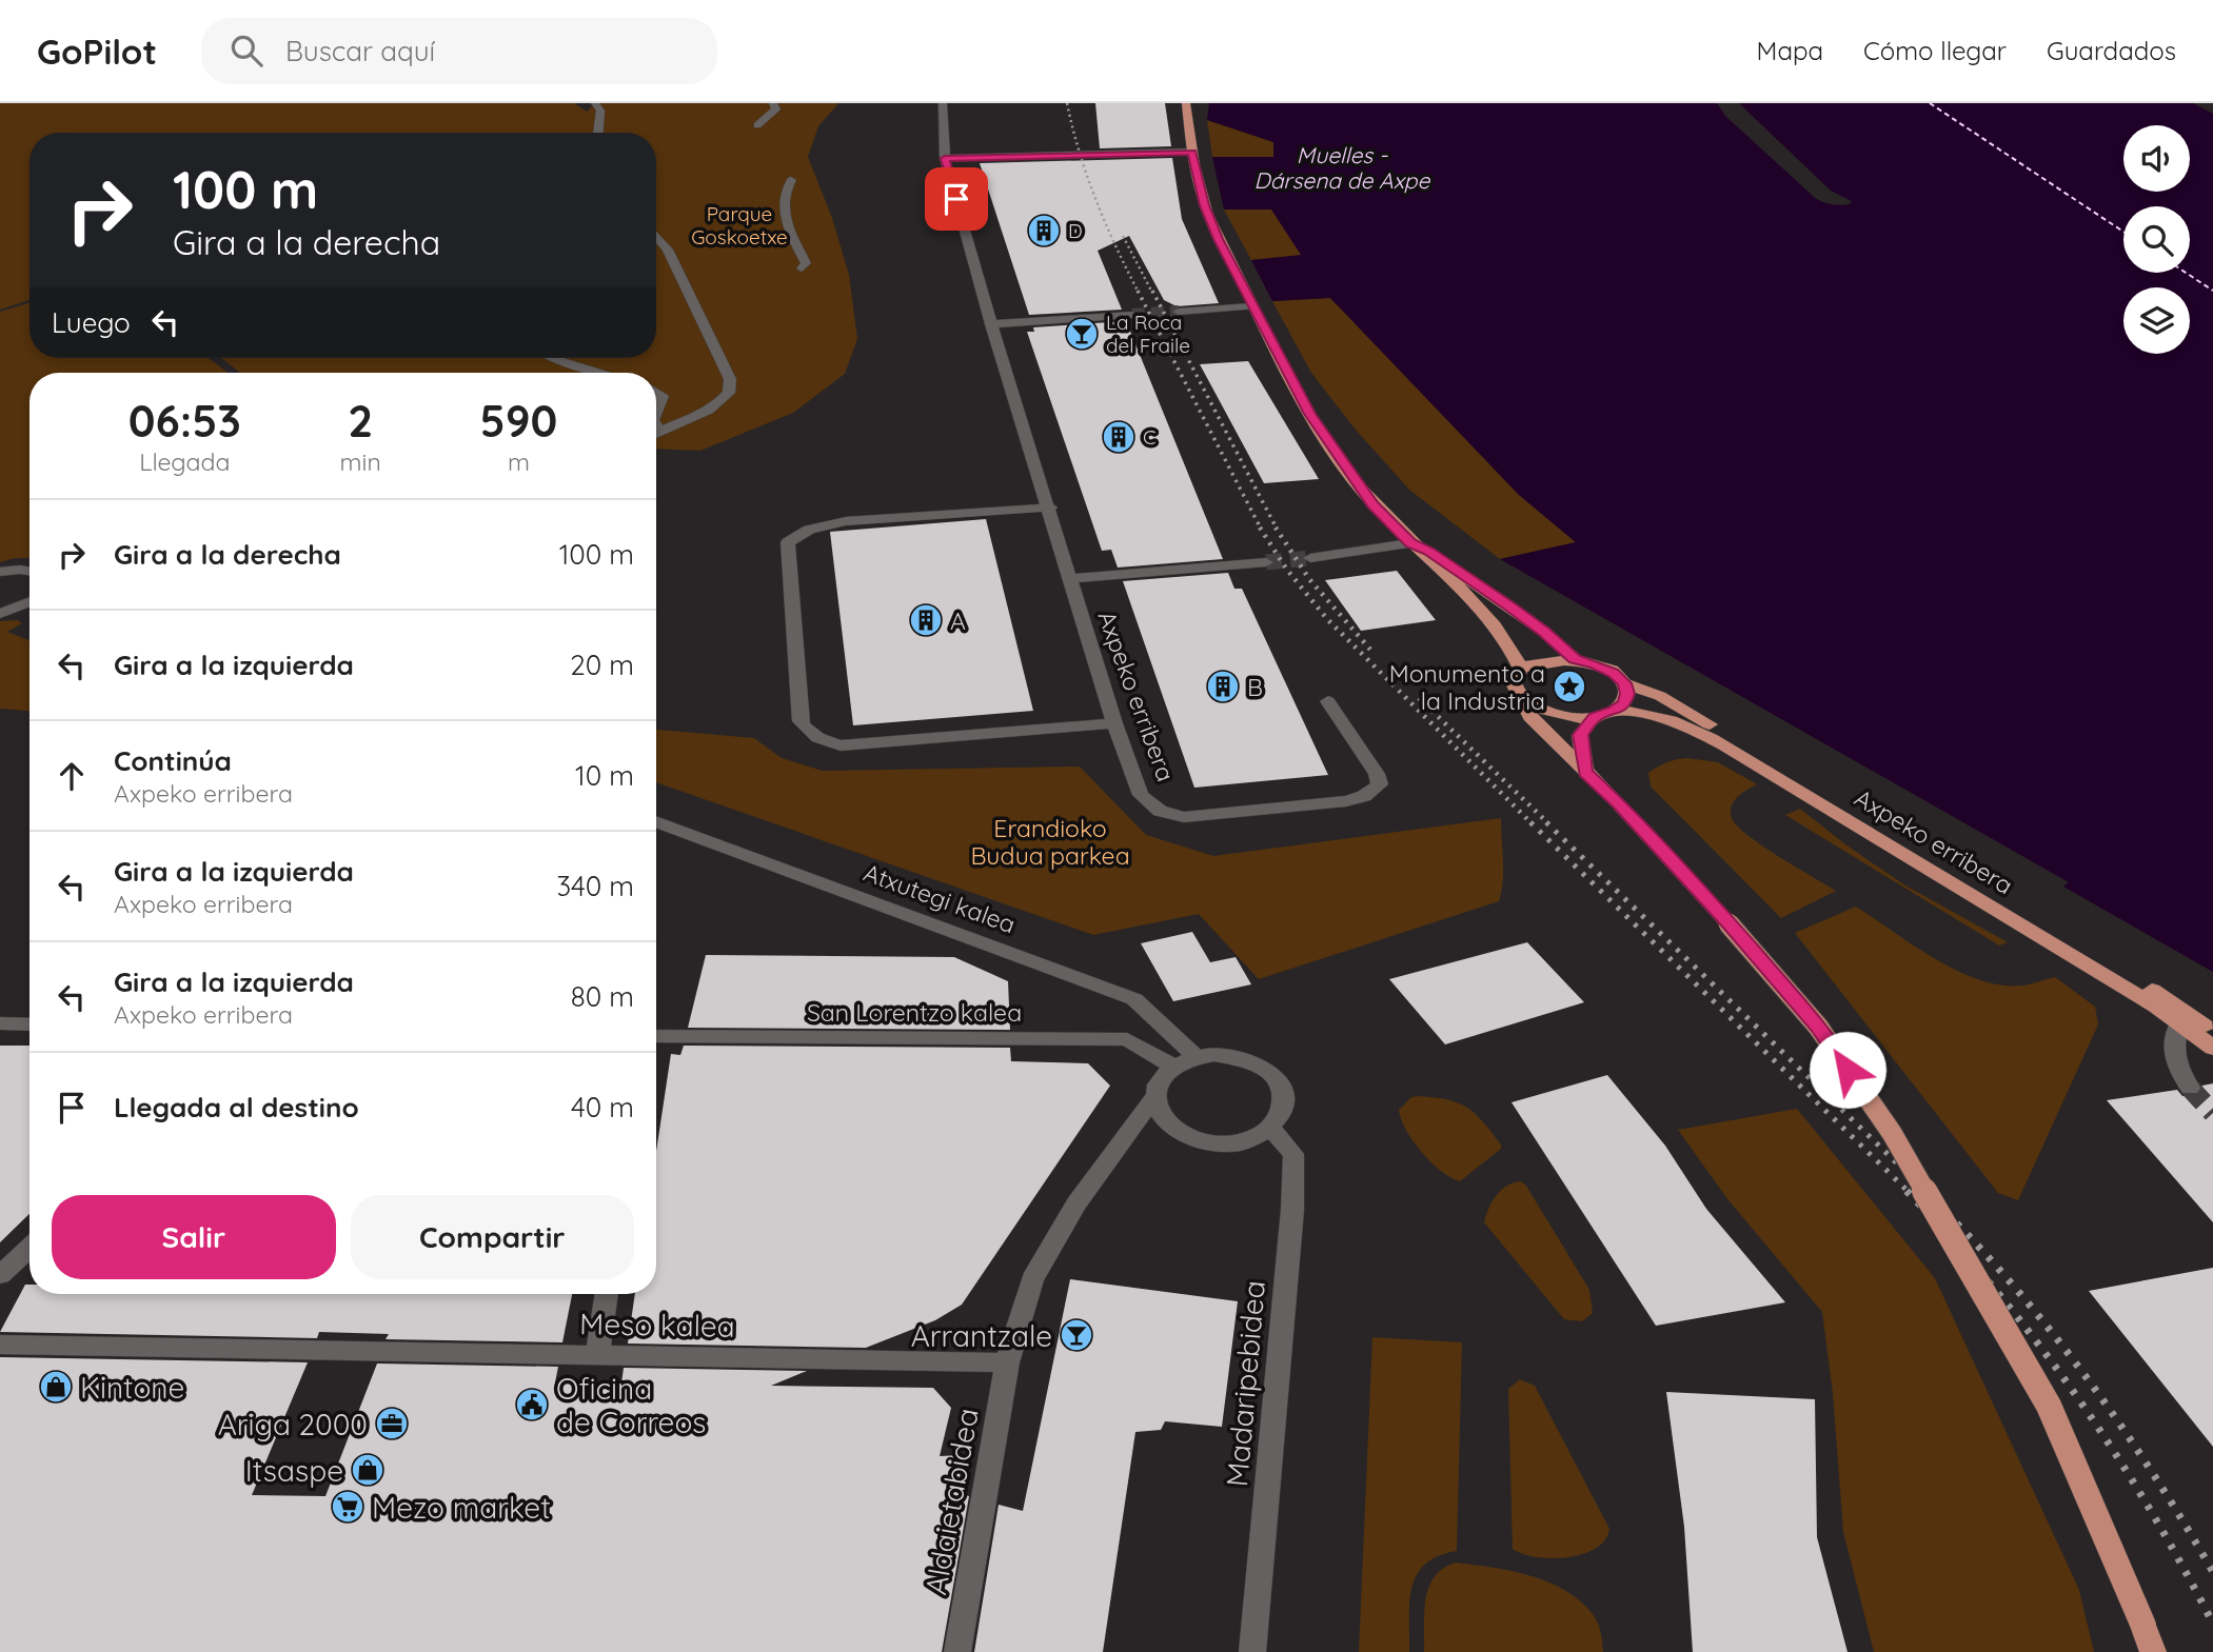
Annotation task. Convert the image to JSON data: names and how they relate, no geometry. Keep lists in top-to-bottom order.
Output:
{
  "streets": {
    "main road": ["Axpeko erribera"],
    "street": [
      "Atxutegi kalea",
      "San Lorentzo kalea",
      "Meso kalea",
      "Madaripebidea",
      "Aldaietabidea"
    ]
  },
  "crossings": [
    ["Atxutegi kalea", "San Lorentzo kalea"],
    ["Atxutegi kalea", "Madaripebidea"],
    ["San Lorentzo kalea", "Madaripebidea"],
    ["Meso kalea", "Aldaietabidea"]
  ],
  "water": ["Muelles - Dársena de Axpe"],
  "parks": ["Parque Goskoetxe", "Erandioko Budua parkea"],
  "places": {
    "building": [
      "D",
      "C",
      "A",
      "B"
    ],
    "bar": ["La Roca del Fraile", "Arrantzale"],
    "place": ["Monumento a la Industria"],
    "shop": ["Kintone", "Itsaspe"],
    "public building": ["Oficina de Correos"],
    "office": ["Ariga 2000"],
    "supermarket": ["Mezo market"]
  },
  "page": {
    "header": "GoPilot",
    "search": "Buscar aquí",
    "nav": ["Mapa", "Cómo llegar", "Guardados"],
    "turn": ["100 m", "Gira a la derecha"],
    "then": "Luego",
    "eta": [
      "06:53",
      "Llegada",
      "2",
      "min",
      "590",
      "m"
    ],
    "list": [
      {
        "name": "Gira a la derecha",
        "value": "100 m"
      },
      {
        "name": "Gira a la izquierda",
        "value": "20 m"
      },
      {
        "name": "Continúa",
        "note": "Axpeko erribera",
        "value": "10 m"
      },
      {
        "name": "Gira a la izquierda",
        "note": "Axpeko erribera",
        "value": "340 m"
      },
      {
        "name": "Gira a la izquierda",
        "note": "Axpeko erribera",
        "value": "80 m"
      },
      {
        "name": "Llegada al destino",
        "value": "40 m"
      }
    ],
    "buttons": ["Salir", "Compartir"]
  }
}
